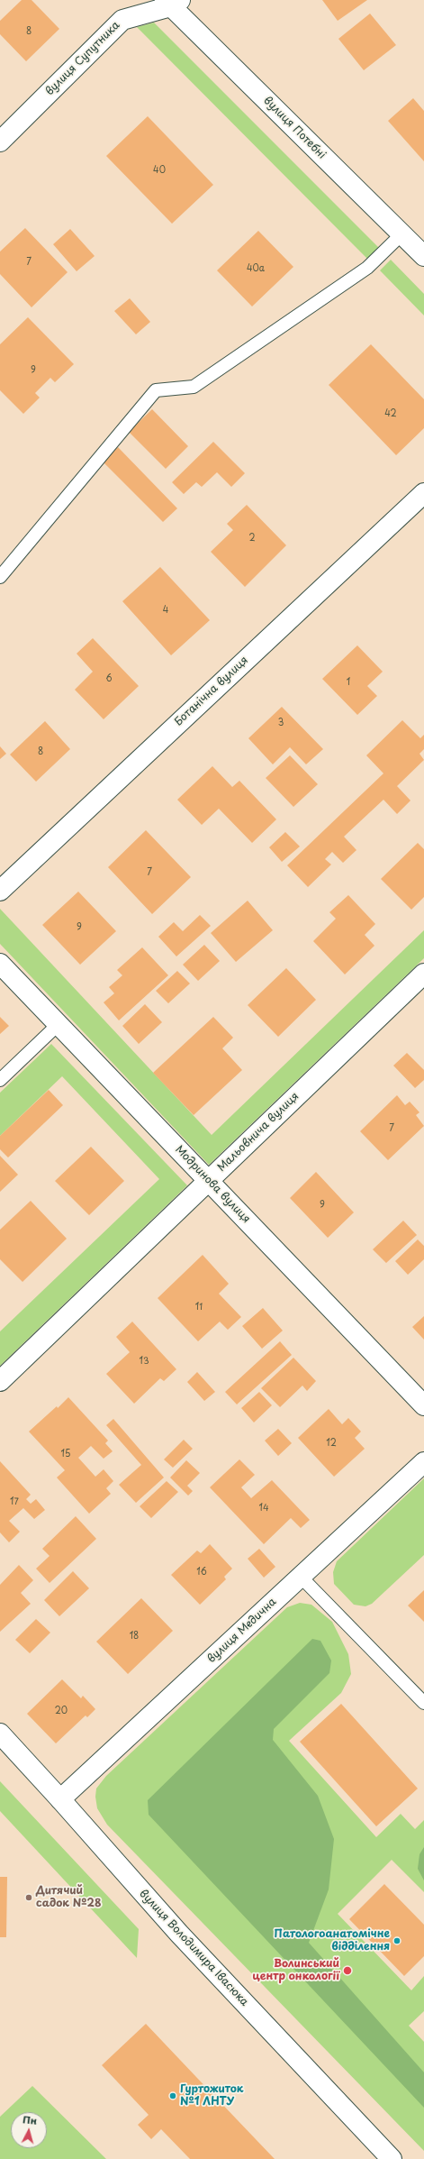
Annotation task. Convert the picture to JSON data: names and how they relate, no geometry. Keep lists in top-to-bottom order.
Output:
{
  "streets": {
    "street": [
      "вулиця Супутника",
      "вулиця Потебні",
      "Ботанічна вулиця",
      "Мальовнича вулиця",
      "Модринова вулиця",
      "вулиця Медична",
      "вулиця Володимира Івасюка"
    ]
  },
  "crossings": [
    ["вулиця Супутника", "вулиця Потебні"],
    ["Мальовнича вулиця", "Модринова вулиця"],
    ["вулиця Медична", "вулиця Володимира Івасюка"]
  ],
  "places": [
    "Дитячий садок №28",
    "Патологоанатомічне відділення",
    "Волинський центр онкології",
    "Гуртожиток №1 ЛНТУ"
  ],
  "house_numbers": [
    "8",
    "40",
    "7",
    "40а",
    "9",
    "42",
    "2",
    "4",
    "6",
    "1",
    "3",
    "8",
    "7",
    "9",
    "7",
    "9",
    "11",
    "13",
    "12",
    "15",
    "17",
    "14",
    "16",
    "18",
    "20"
  ],
  "north": "top"
}
